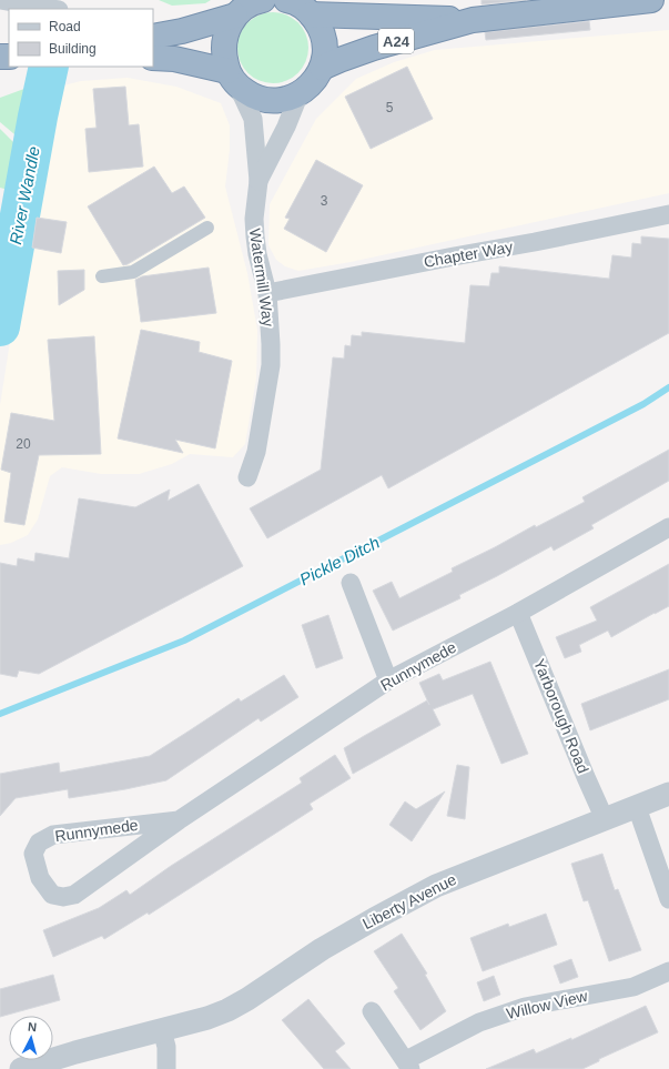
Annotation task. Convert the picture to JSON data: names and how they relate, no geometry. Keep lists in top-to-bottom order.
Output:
{
  "streets": {
    "highway": ["A24"],
    "street": [
      "Chapter Way",
      "Watermill Way",
      "Runnymede",
      "Yarborough Road",
      "Liberty Avenue",
      "Willow View"
    ]
  },
  "crossings": [
    ["Chapter Way", "Watermill Way"],
    ["Runnymede", "Yarborough Road"],
    ["Yarborough Road", "Liberty Avenue"]
  ],
  "water": ["River Wandle", "Pickle Ditch"],
  "house_numbers": ["5", "3", "20"],
  "legend": ["Road", "Building"],
  "north": "top"
}
